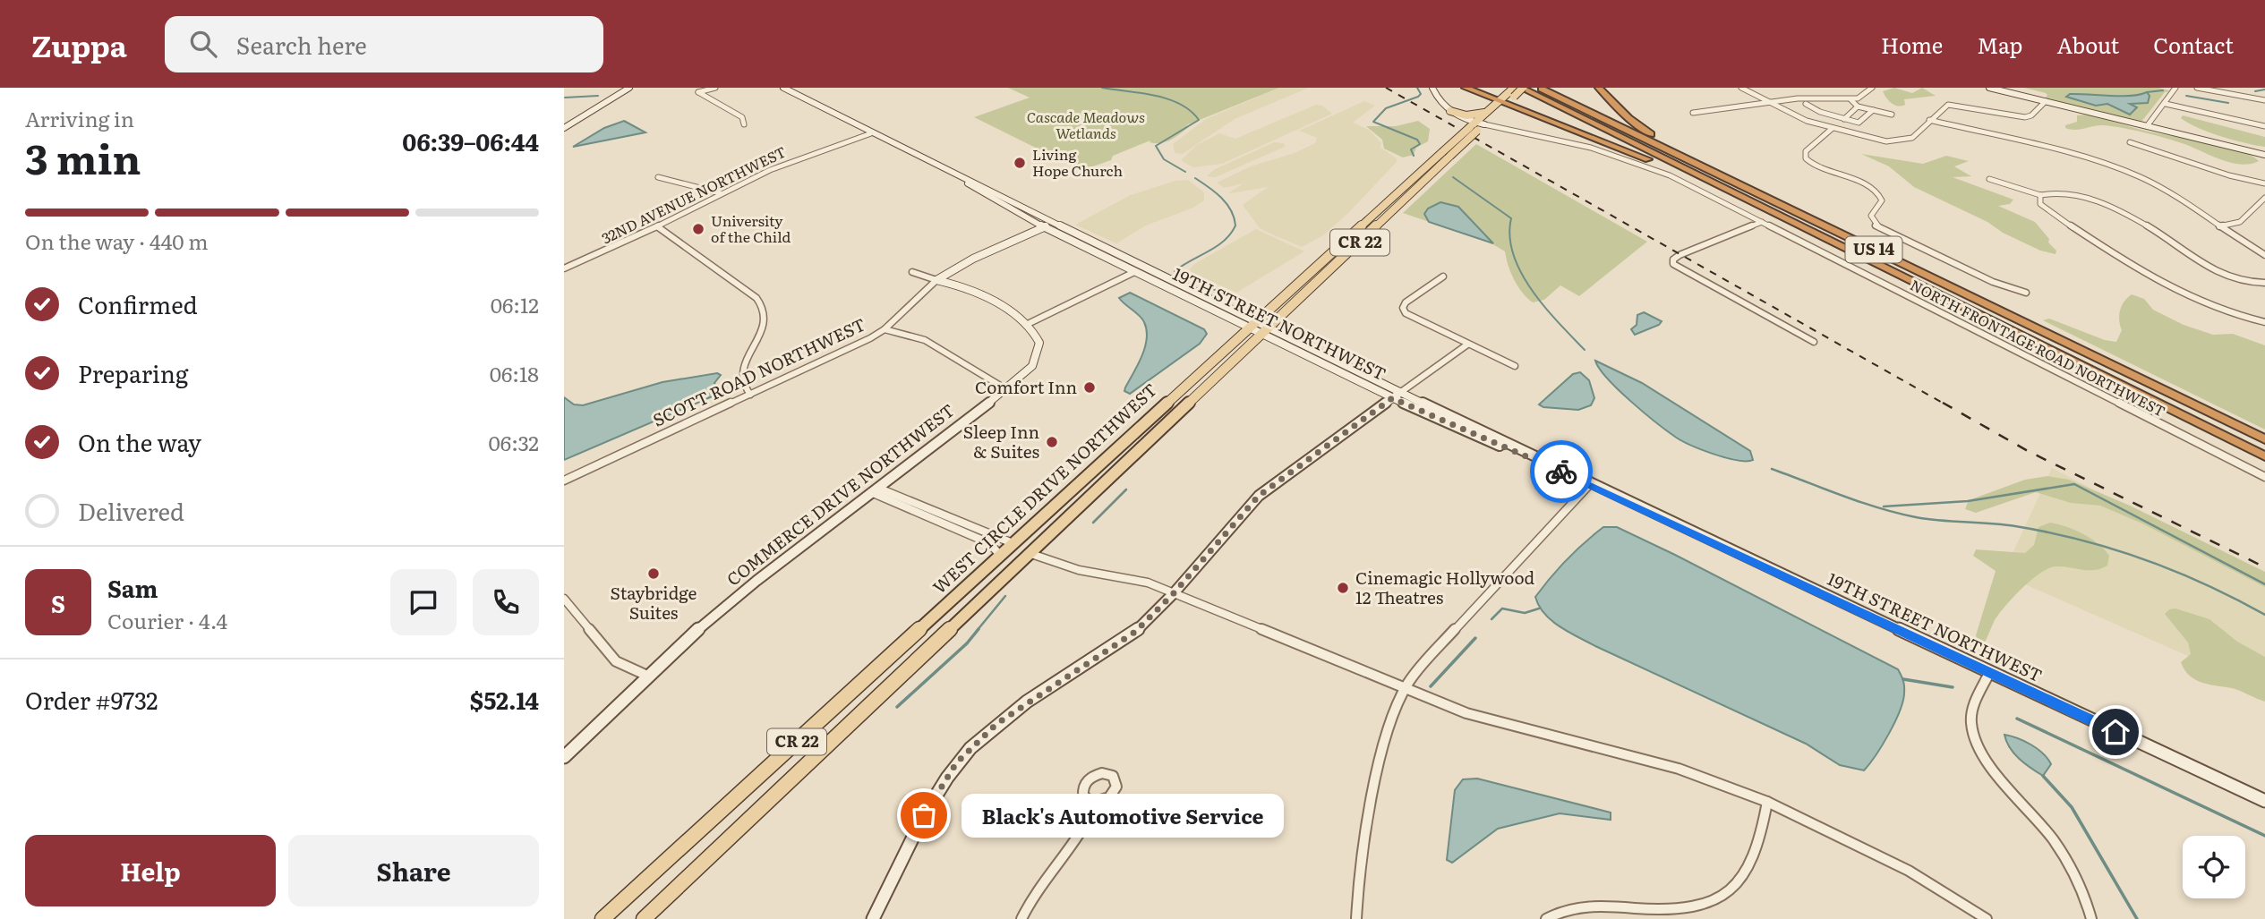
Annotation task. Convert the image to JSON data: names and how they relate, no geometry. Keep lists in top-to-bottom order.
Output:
{
  "streets": {
    "highway": ["US 14"],
    "main road": ["CR 22", "WEST CIRCLE DRIVE NORTHWEST"],
    "street": [
      "32ND AVENUE NORTHWEST",
      "19TH STREET NORTHWEST",
      "NORTH FRONTAGE ROAD NORTHWEST",
      "SCOTT ROAD NORTHWEST",
      "COMMERCE DRIVE NORTHWEST"
    ]
  },
  "crossings": [
    ["32ND AVENUE NORTHWEST", "19TH STREET NORTHWEST"],
    ["US 14", "WEST CIRCLE DRIVE NORTHWEST"],
    ["19TH STREET NORTHWEST", "SCOTT ROAD NORTHWEST"],
    ["19TH STREET NORTHWEST", "WEST CIRCLE DRIVE NORTHWEST"],
    ["NORTH FRONTAGE ROAD NORTHWEST", "WEST CIRCLE DRIVE NORTHWEST"]
  ],
  "parks": ["Cascade Meadows Wetlands"],
  "places": [
    "Living Hope Church",
    "University of the Child",
    "Comfort Inn",
    "Sleep Inn & Suites",
    "Staybridge Suites",
    "Cinemagic Hollywood 12 Theatres",
    "Black's Automotive Service"
  ],
  "page": {
    "header": "Zuppa",
    "search": "Search here",
    "nav": [
      "Home",
      "Map",
      "About",
      "Contact"
    ],
    "heading": ["3 min", "Arriving in", "06:39–06:44"],
    "panel": [
      "Sam",
      "Courier · 4.4",
      "Order #9732",
      "$52.14"
    ],
    "bar": "On the way · 440 m",
    "list": [
      ["Confirmed", "06:12"],
      ["Preparing", "06:18"],
      ["On the way", "06:32"],
      "Delivered"
    ],
    "round": "S",
    "bubble": "Black's Automotive Service",
    "buttons": ["Help", "Share"]
  }
}
